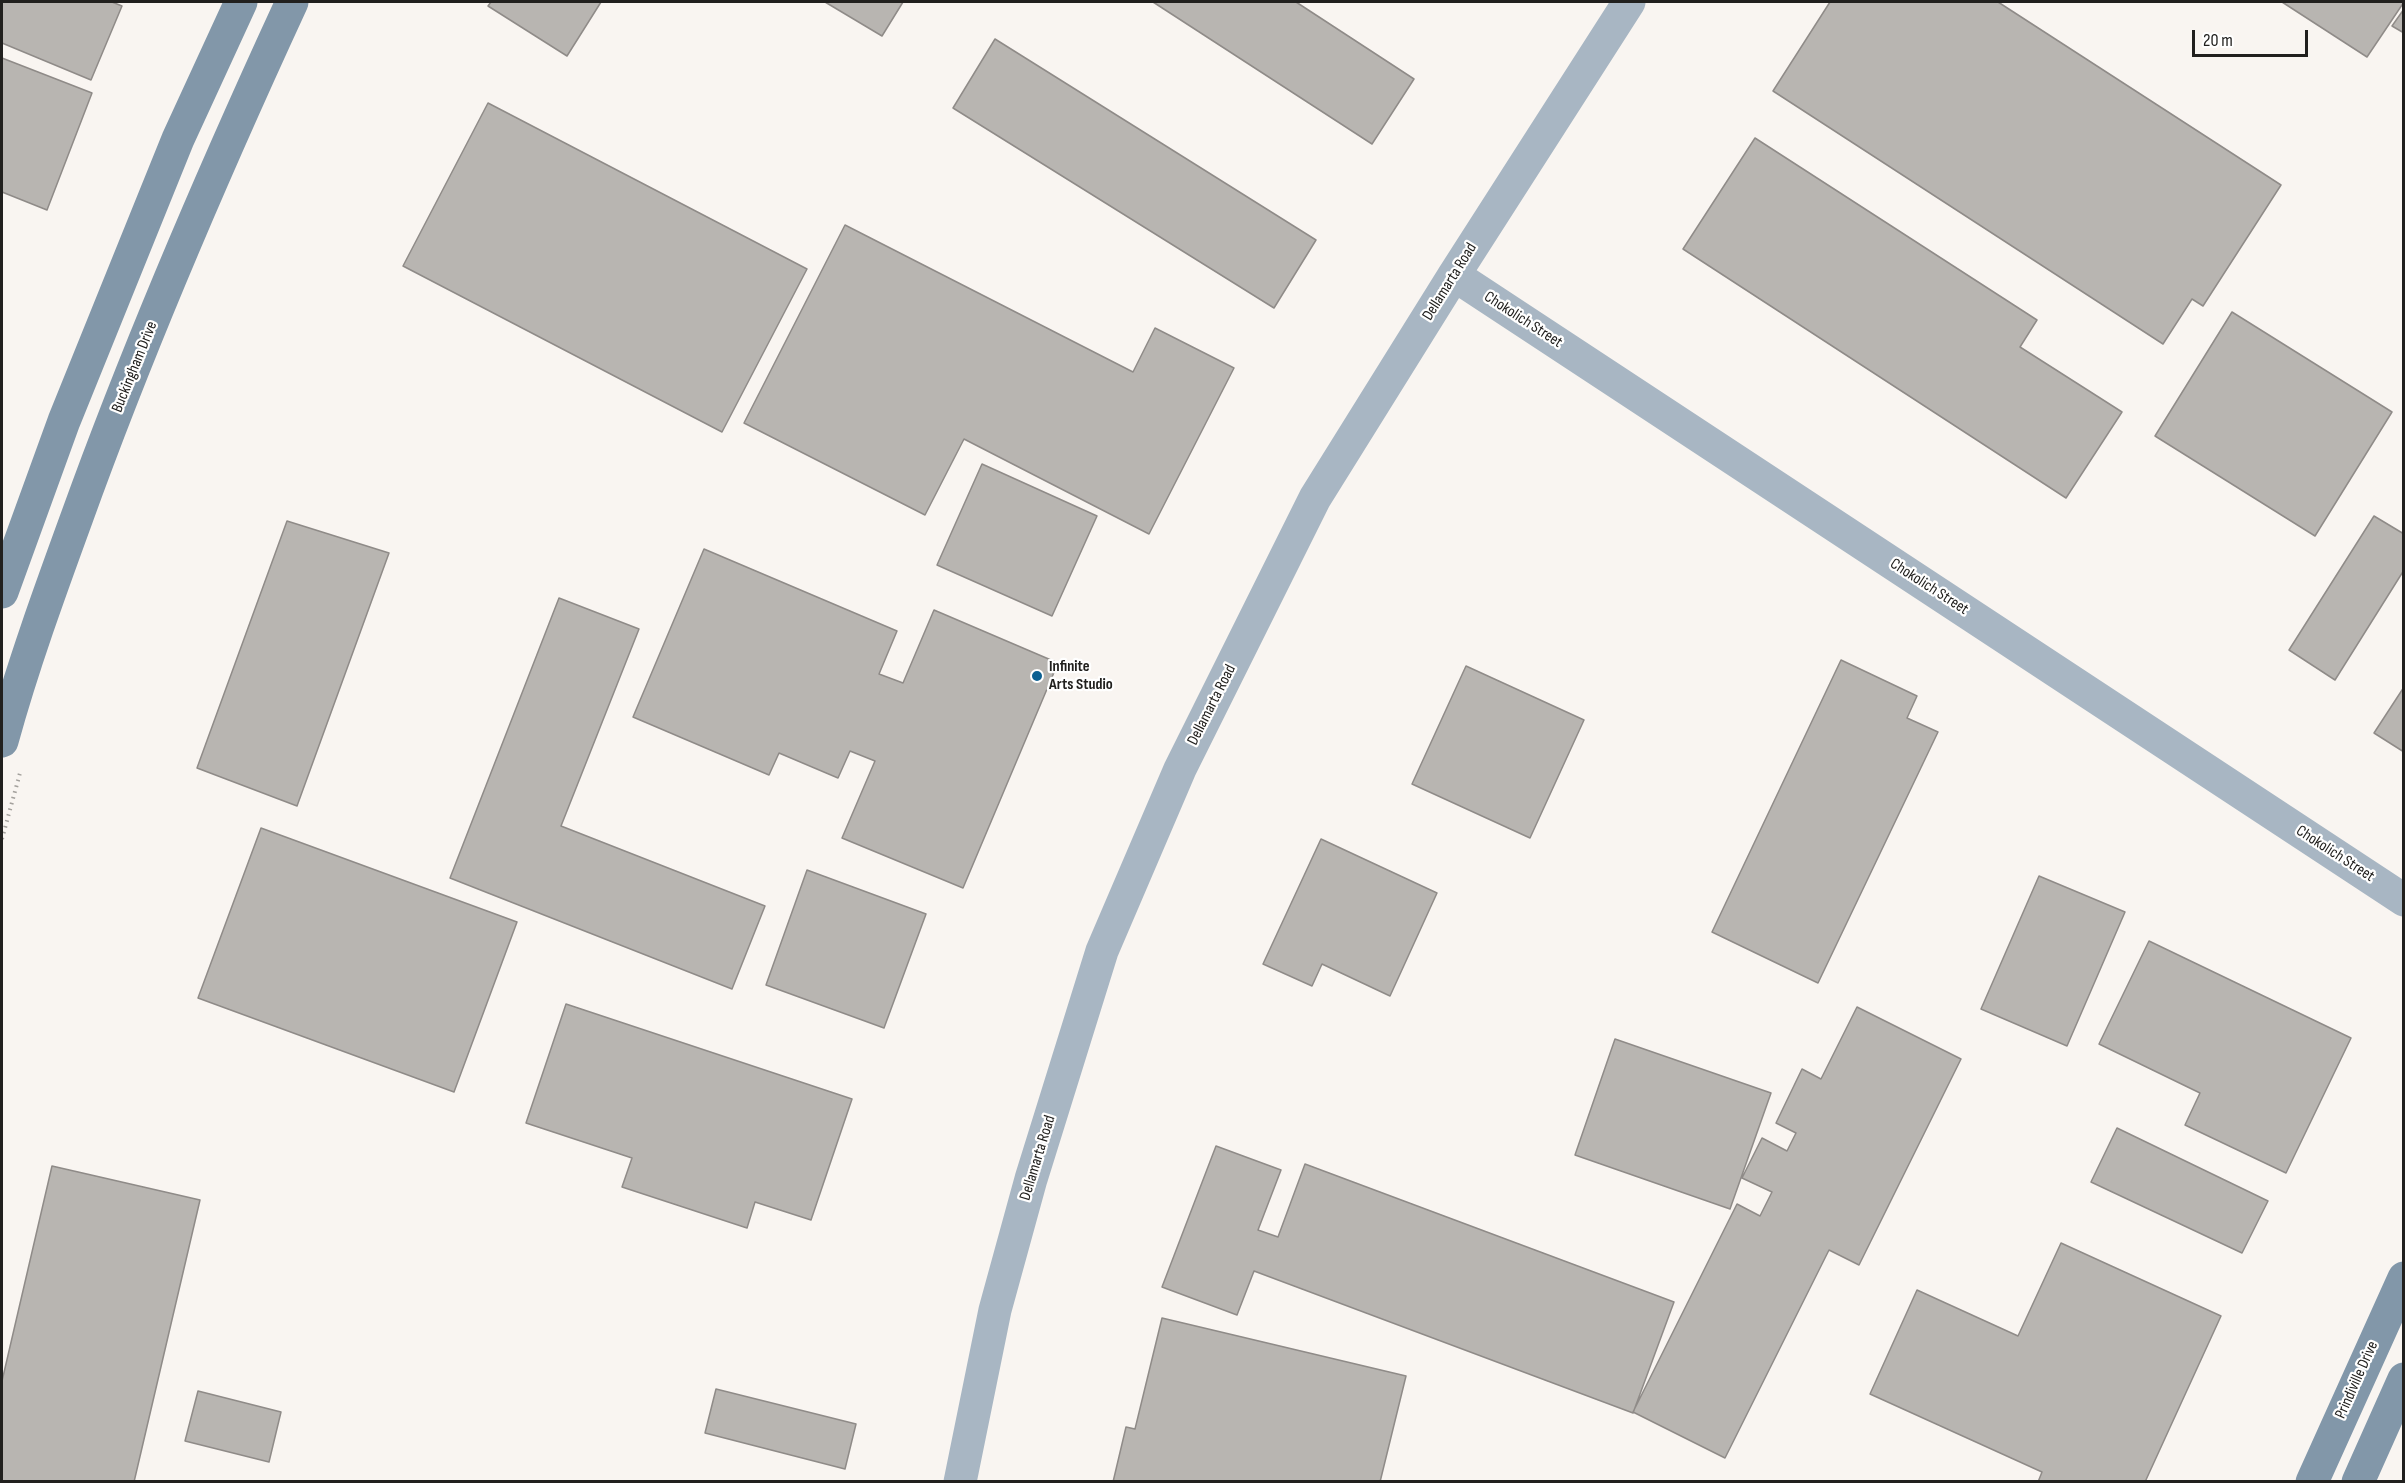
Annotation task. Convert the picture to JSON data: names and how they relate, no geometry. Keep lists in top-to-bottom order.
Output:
{
  "streets": {
    "street": [
      "Dellamarta Road",
      "Chokolich Street",
      "Buckingham Drive",
      "Prindiville Drive"
    ]
  },
  "crossings": [
    ["Dellamarta Road", "Chokolich Street"]
  ],
  "places": ["Infinite Arts Studio"],
  "scale_bar": "20 m"
}
